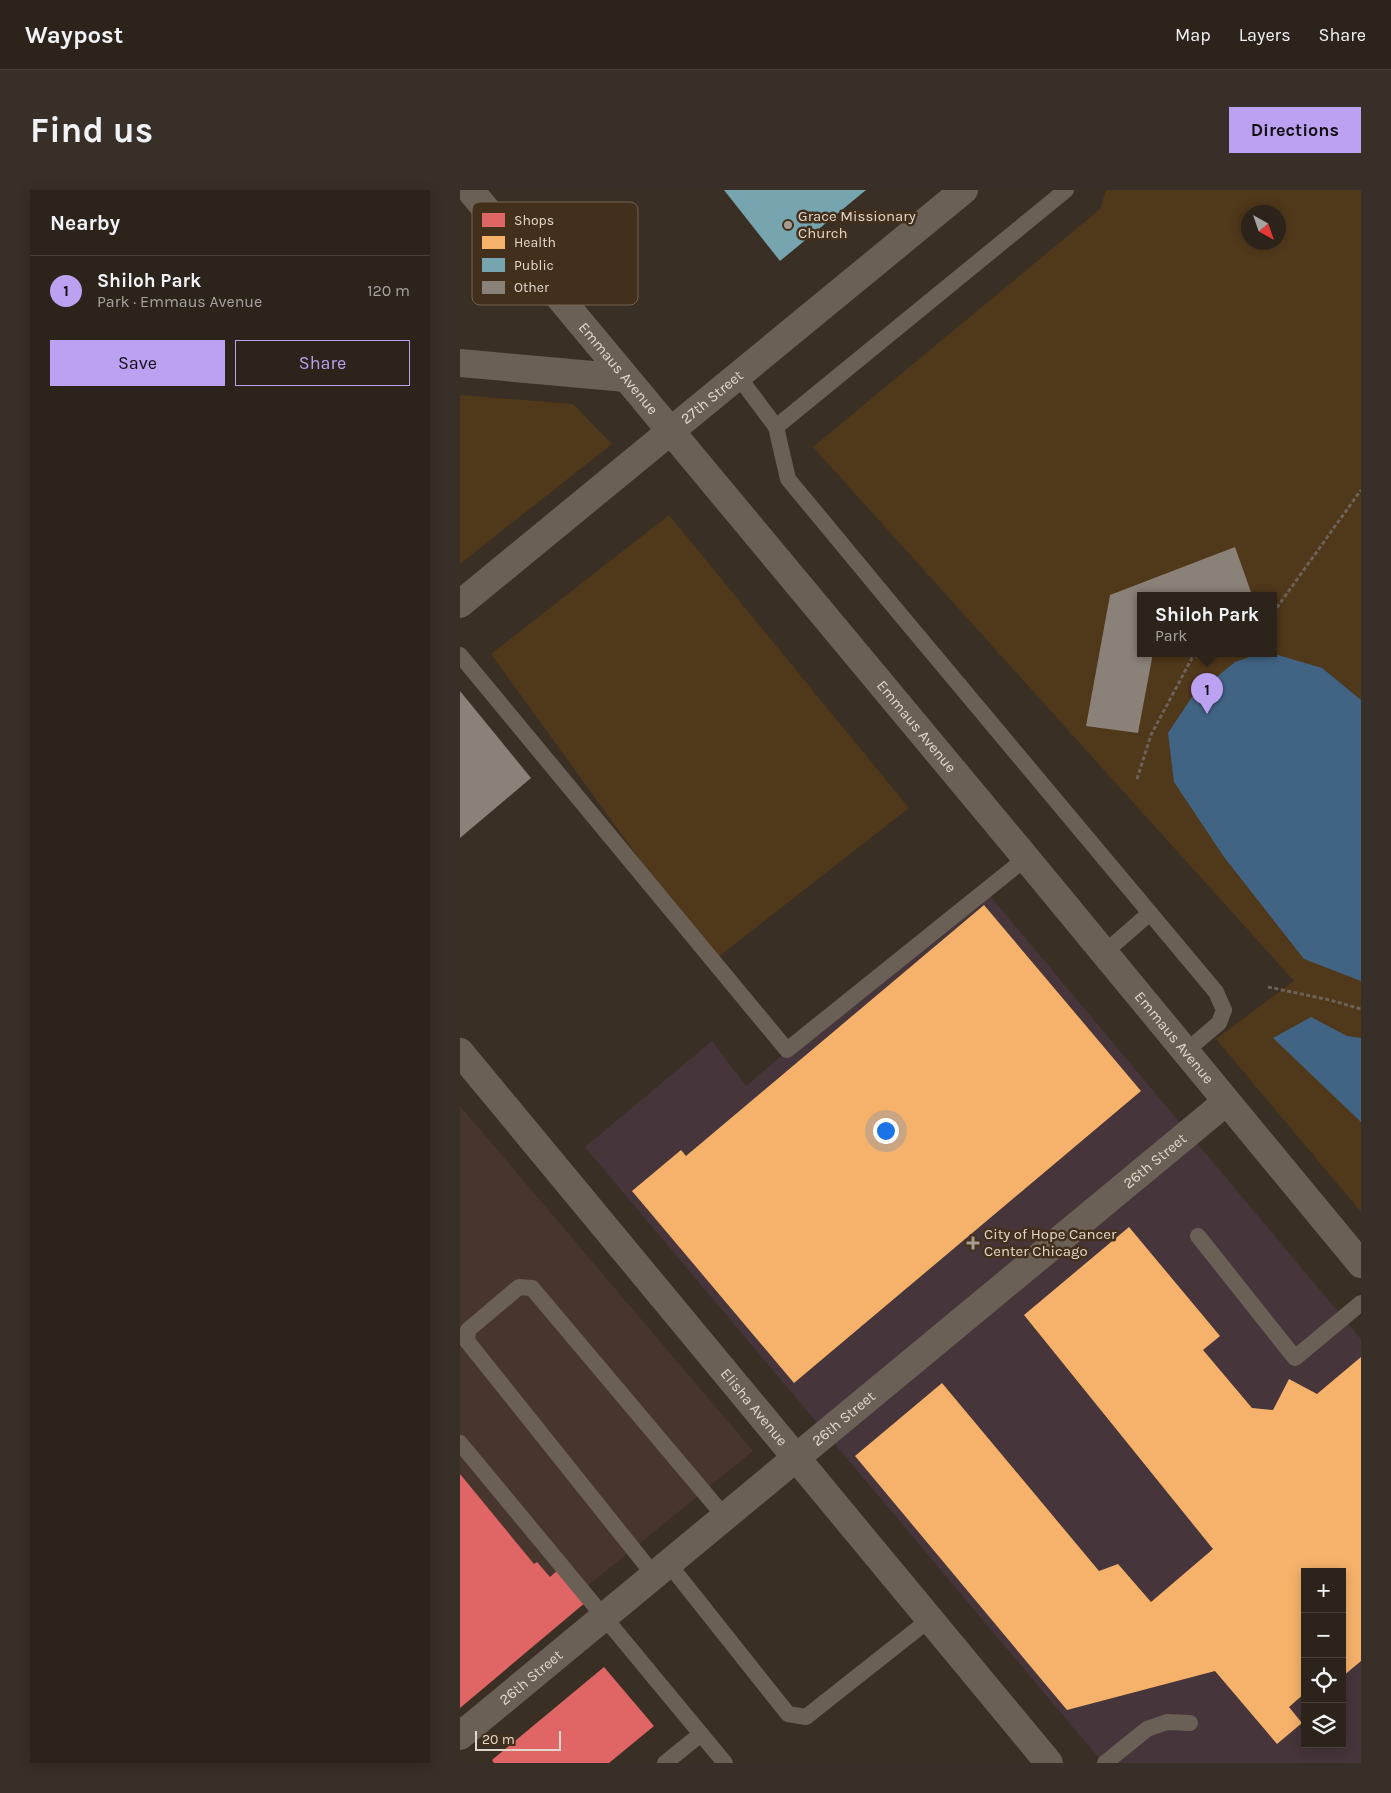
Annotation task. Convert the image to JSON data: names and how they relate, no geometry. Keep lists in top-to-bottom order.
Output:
{
  "streets": {
    "street": [
      "Emmaus Avenue",
      "27th Street",
      "26th Street",
      "Elisha Avenue"
    ]
  },
  "crossings": [
    ["Emmaus Avenue", "27th Street"],
    ["Emmaus Avenue", "26th Street"],
    ["26th Street", "Elisha Avenue"]
  ],
  "places": {
    "other": ["Grace Missionary Church"],
    "health": ["City of Hope Cancer Center Chicago"]
  },
  "legend": [
    "Shops",
    "Health",
    "Public",
    "Other"
  ],
  "scale_bar": "20 m",
  "north": "bottom right",
  "page": {
    "header": "Waypost",
    "nav": ["Map", "Layers", "Share"],
    "buttons": [
      "Directions",
      ["Save", "Share"]
    ],
    "title": "Find us",
    "heading": "Nearby",
    "list": [
      {
        "mark": "1",
        "name": "Shiloh Park",
        "note": "Park · Emmaus Avenue",
        "value": "120 m"
      }
    ],
    "popup": ["Shiloh Park", "Park"],
    "pins": "1",
    "map_buttons": ["+", "−"],
    "scale": "20 m"
  }
}
